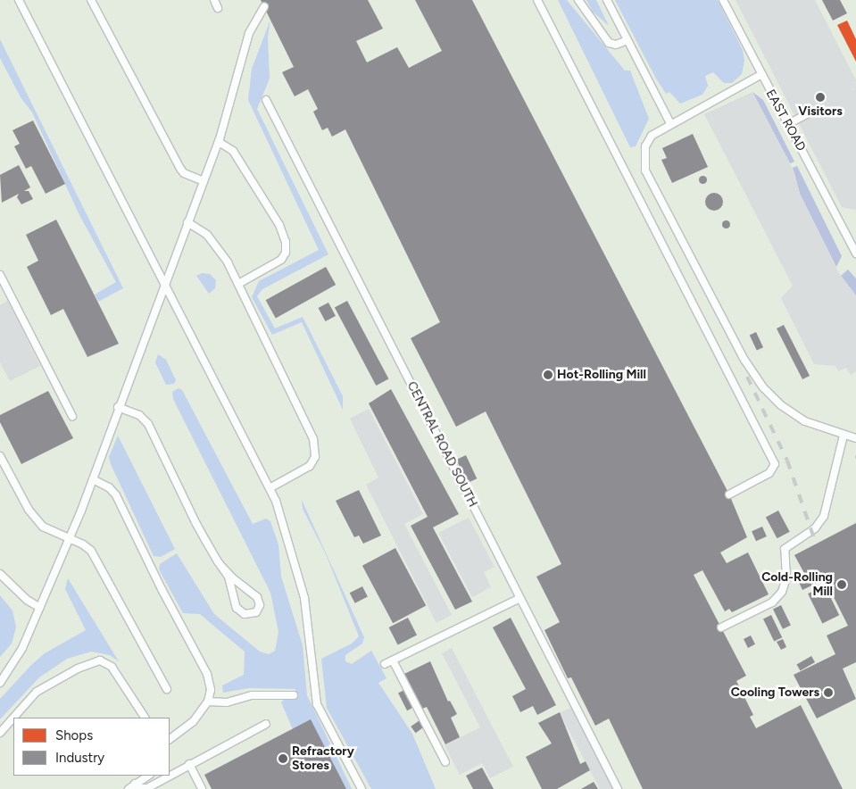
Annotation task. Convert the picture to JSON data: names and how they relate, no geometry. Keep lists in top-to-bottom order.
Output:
{
  "streets": {
    "lane": ["EAST ROAD", "CENTRAL ROAD SOUTH"]
  },
  "places": [
    "Visitors",
    "Hot-Rolling Mill",
    "Cold-Rolling Mill",
    "Cooling Towers",
    "Refractory Stores"
  ],
  "legend": ["Shops", "Industry"]
}
